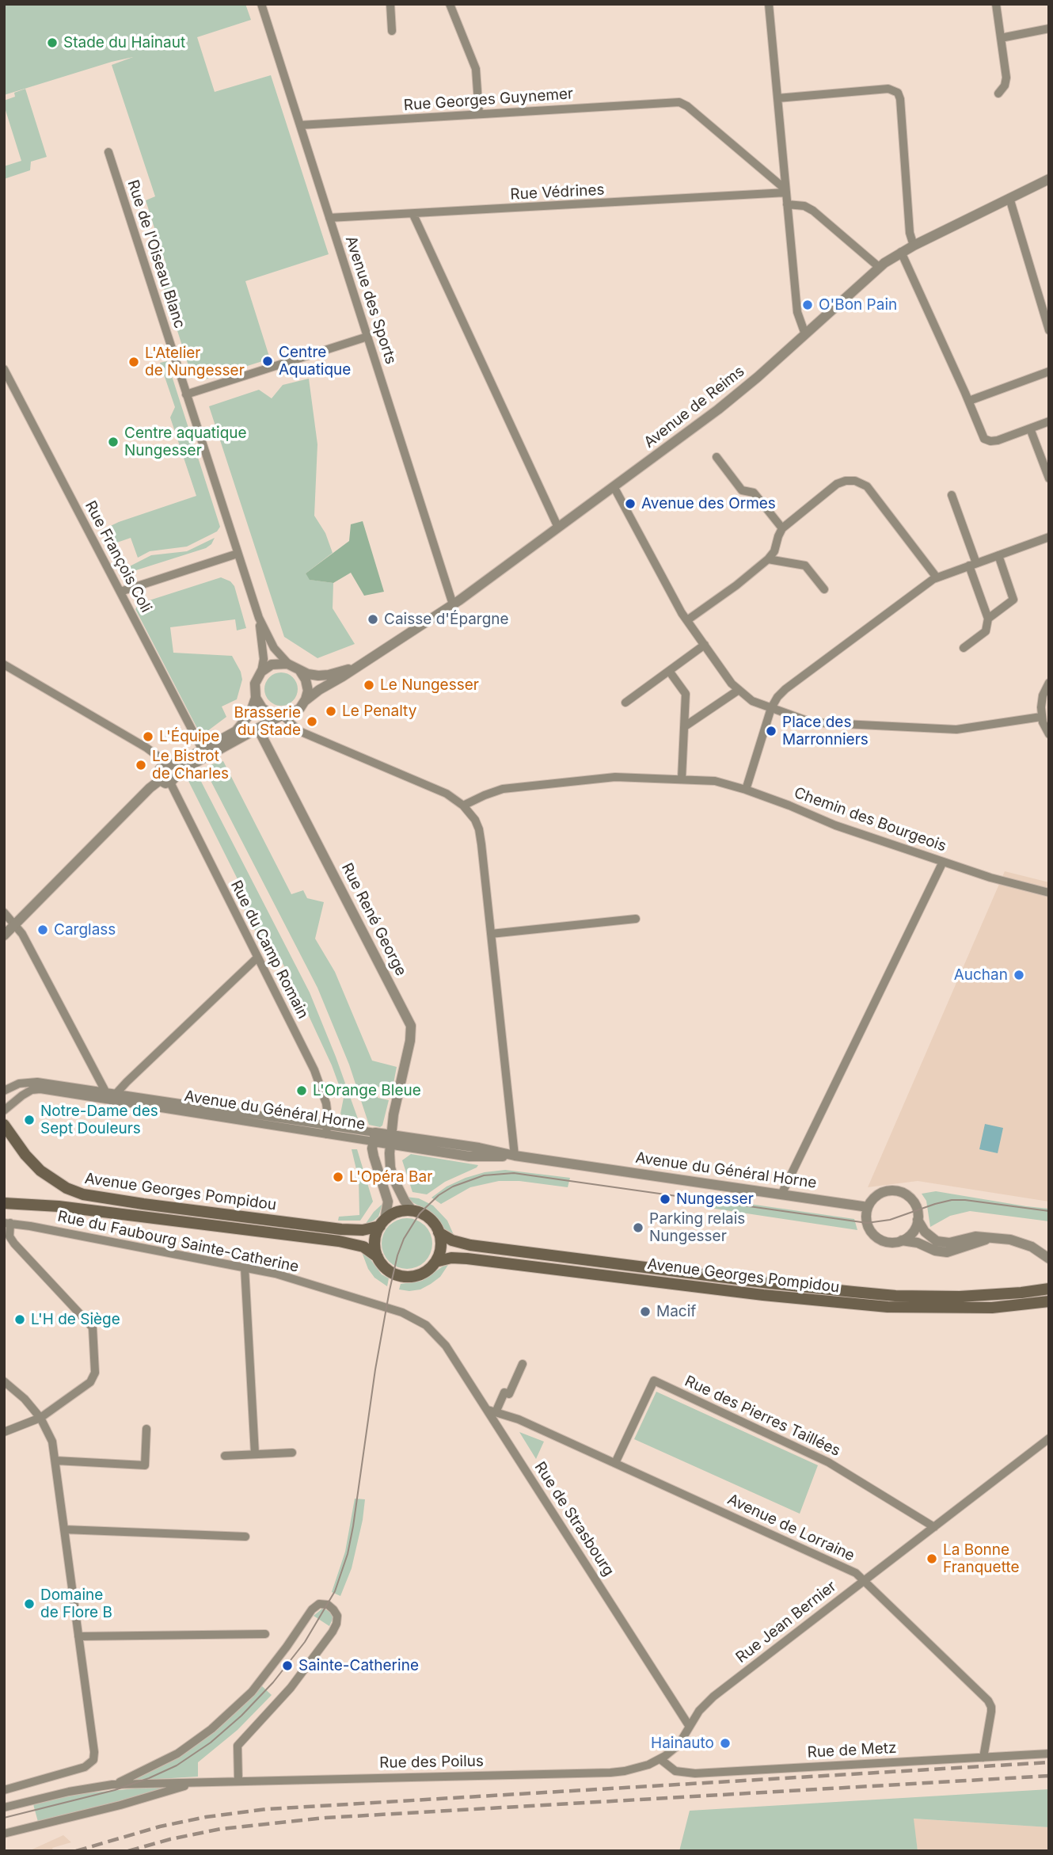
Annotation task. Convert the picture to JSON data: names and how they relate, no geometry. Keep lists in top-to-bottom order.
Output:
{
  "streets": {
    "main road": ["Avenue Georges Pompidou"],
    "street": [
      "Rue Georges Guynemer",
      "Rue Védrines",
      "Rue de l'Oiseau Blanc",
      "Avenue des Sports",
      "Avenue de Reims",
      "Rue François Coli",
      "Chemin des Bourgeois",
      "Rue René George",
      "Rue du Camp Romain",
      "Avenue du Général Horne",
      "Rue du Faubourg Sainte-Catherine",
      "Rue des Pierres Taillées",
      "Rue de Strasbourg",
      "Avenue de Lorraine",
      "Rue Jean Bernier",
      "Rue de Metz",
      "Rue des Poilus"
    ]
  },
  "crossings": [
    ["Rue Georges Guynemer", "Rue Védrines"],
    ["Rue Georges Guynemer", "Avenue des Sports"],
    ["Rue Védrines", "Avenue des Sports"],
    ["Rue de l'Oiseau Blanc", "Avenue de Reims"],
    ["Avenue des Sports", "Avenue de Reims"],
    ["Avenue de Reims", "Rue François Coli"],
    ["Avenue de Reims", "Rue René George"],
    ["Avenue de Reims", "Rue du Camp Romain"],
    ["Rue René George", "Avenue du Général Horne"],
    ["Rue René George", "Avenue Georges Pompidou"],
    ["Rue du Camp Romain", "Avenue du Général Horne"],
    ["Avenue du Général Horne", "Avenue Georges Pompidou"],
    ["Rue du Faubourg Sainte-Catherine", "Rue de Strasbourg"],
    ["Rue des Pierres Taillées", "Avenue de Lorraine"],
    ["Rue des Pierres Taillées", "Rue Jean Bernier"],
    ["Rue de Strasbourg", "Avenue de Lorraine"],
    ["Rue de Strasbourg", "Rue Jean Bernier"],
    ["Avenue de Lorraine", "Rue Jean Bernier"],
    ["Avenue de Lorraine", "Rue de Metz"],
    ["Rue Jean Bernier", "Rue de Metz"],
    ["Rue Jean Bernier", "Rue des Poilus"],
    ["Rue de Metz", "Rue des Poilus"]
  ],
  "places": [
    "Stade du Hainaut",
    "O'Bon Pain",
    "Centre Aquatique",
    "L'Atelier de Nungesser",
    "Centre aquatique Nungesser",
    "Avenue des Ormes",
    "Caisse d'Épargne",
    "Le Nungesser",
    "Le Penalty",
    "Brasserie du Stade",
    "Place des Marronniers",
    "L'Équipe",
    "Le Bistrot de Charles",
    "Carglass",
    "Auchan",
    "L'Orange Bleue",
    "Notre-Dame des Sept Douleurs",
    "L'Opéra Bar",
    "Nungesser",
    "Parking relais Nungesser",
    "Macif",
    "L'H de Siège",
    "La Bonne Franquette",
    "Domaine de Flore B",
    "Sainte-Catherine",
    "Hainauto"
  ]
}
